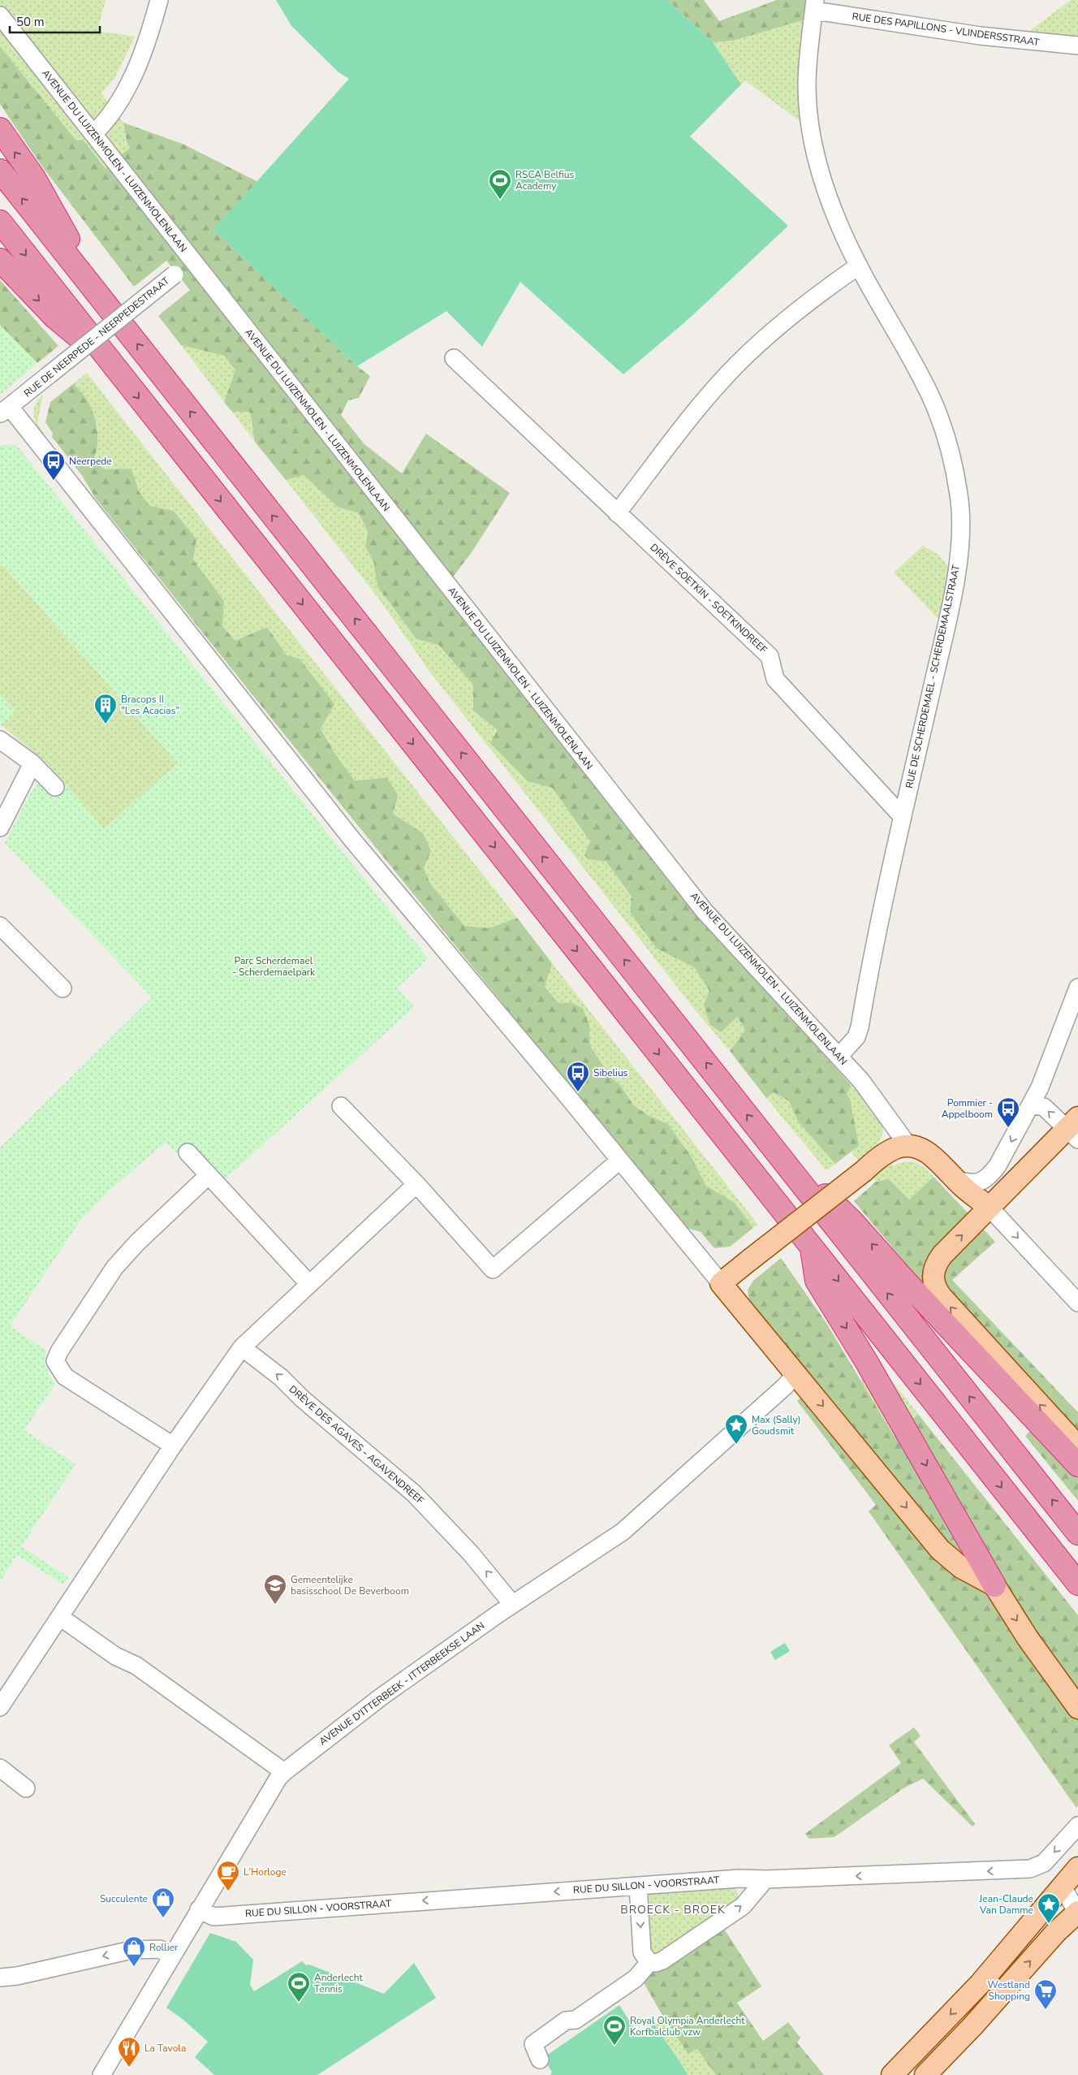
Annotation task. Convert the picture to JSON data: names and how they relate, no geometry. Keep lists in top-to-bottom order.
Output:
{
  "streets": {
    "street": [
      "RUE DES PAPILLONS - VLINDERSSTRAAT",
      "AVENUE DU LUIZENMOLEN - LUIZENMOLENLAAN",
      "RUE DE NEERPEDE - NEERPEDESTRAAT",
      "DRÈVE SOETKIN - SOETKINDREEF",
      "RUE DE SCHERDEMAEL - SCHERDEMAALSTRAAT",
      "DRÈVE DES AGAVES - AGAVENDREEF",
      "AVENUE D'ITTERBEEK - ITTERBEEKSE LAAN",
      "RUE DU SILLON - VOORSTRAAT"
    ]
  },
  "crossings": [
    ["RUE DES PAPILLONS - VLINDERSSTRAAT", "RUE DE SCHERDEMAEL - SCHERDEMAALSTRAAT"],
    ["AVENUE DU LUIZENMOLEN - LUIZENMOLENLAAN", "RUE DE NEERPEDE - NEERPEDESTRAAT"],
    ["AVENUE DU LUIZENMOLEN - LUIZENMOLENLAAN", "RUE DE SCHERDEMAEL - SCHERDEMAALSTRAAT"],
    ["DRÈVE SOETKIN - SOETKINDREEF", "RUE DE SCHERDEMAEL - SCHERDEMAALSTRAAT"],
    ["DRÈVE DES AGAVES - AGAVENDREEF", "AVENUE D'ITTERBEEK - ITTERBEEKSE LAAN"],
    ["AVENUE D'ITTERBEEK - ITTERBEEKSE LAAN", "RUE DU SILLON - VOORSTRAAT"]
  ],
  "one_way": ["DRÈVE DES AGAVES - AGAVENDREEF", "RUE DU SILLON - VOORSTRAAT"],
  "districts": ["BROECK - BROEK"],
  "parks": ["Parc Scherdemael - Scherdemaelpark"],
  "places": {
    "sports": ["RSCA Belfius Academy", "Anderlecht Tennis", "Royal Olympia Anderlecht Korfbalclub vzw"],
    "bus stop": ["Neerpede", "Sibelius", "Pommier - Appelboom"],
    "building": ["Bracops II \"Les Acacias\""],
    "place": ["Max (Sally) Goudsmit", "Jean-Claude Van Damme"],
    "school or university": ["Gemeentelijke basisschool De Beverboom"],
    "cafe": ["L'Horloge"],
    "shop": ["Succulente", "Rollier"],
    "supermarket": ["Westland Shopping"],
    "restaurant": ["La Tavola"]
  },
  "scale_bar": "50 m"
}
